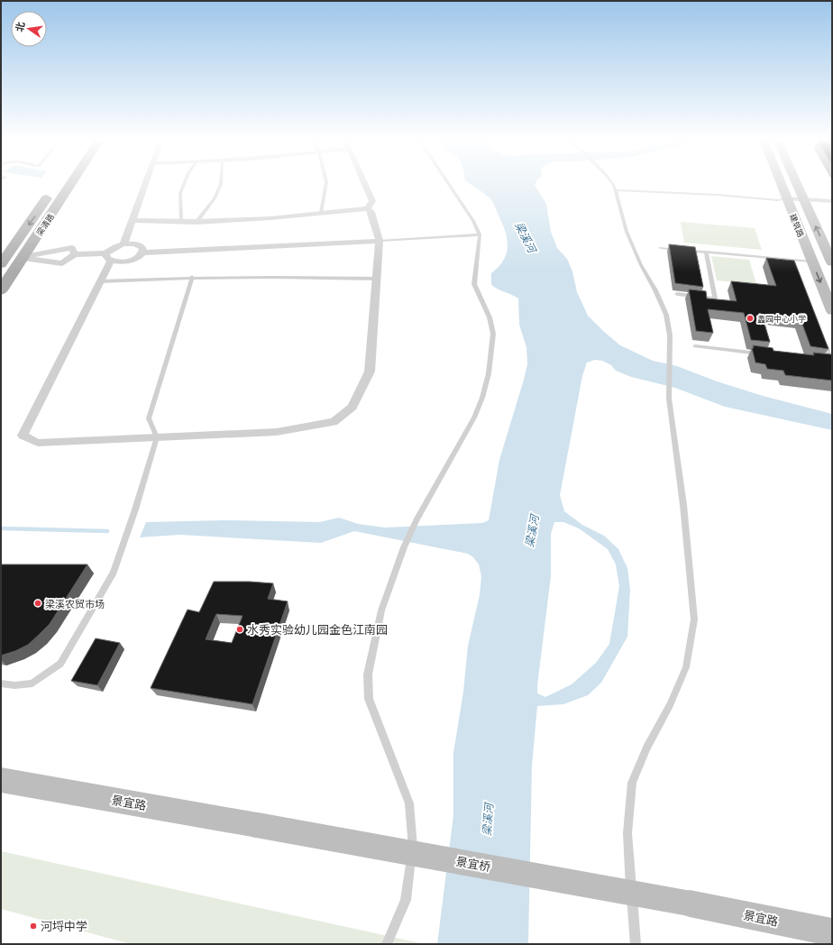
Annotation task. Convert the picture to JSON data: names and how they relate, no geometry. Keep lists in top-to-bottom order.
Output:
{
  "streets": {
    "main road": [
      "梁清路",
      "建筑路",
      "景宜路",
      "景宜桥"
    ]
  },
  "crossings": [
    ["景宜路", "景宜桥"]
  ],
  "water": ["梁溪河"],
  "places": [
    "蠡园中心小学",
    "梁溪农贸市场",
    "水秀实验幼儿园金色江南园",
    "河埒中学"
  ],
  "north": "left"
}
